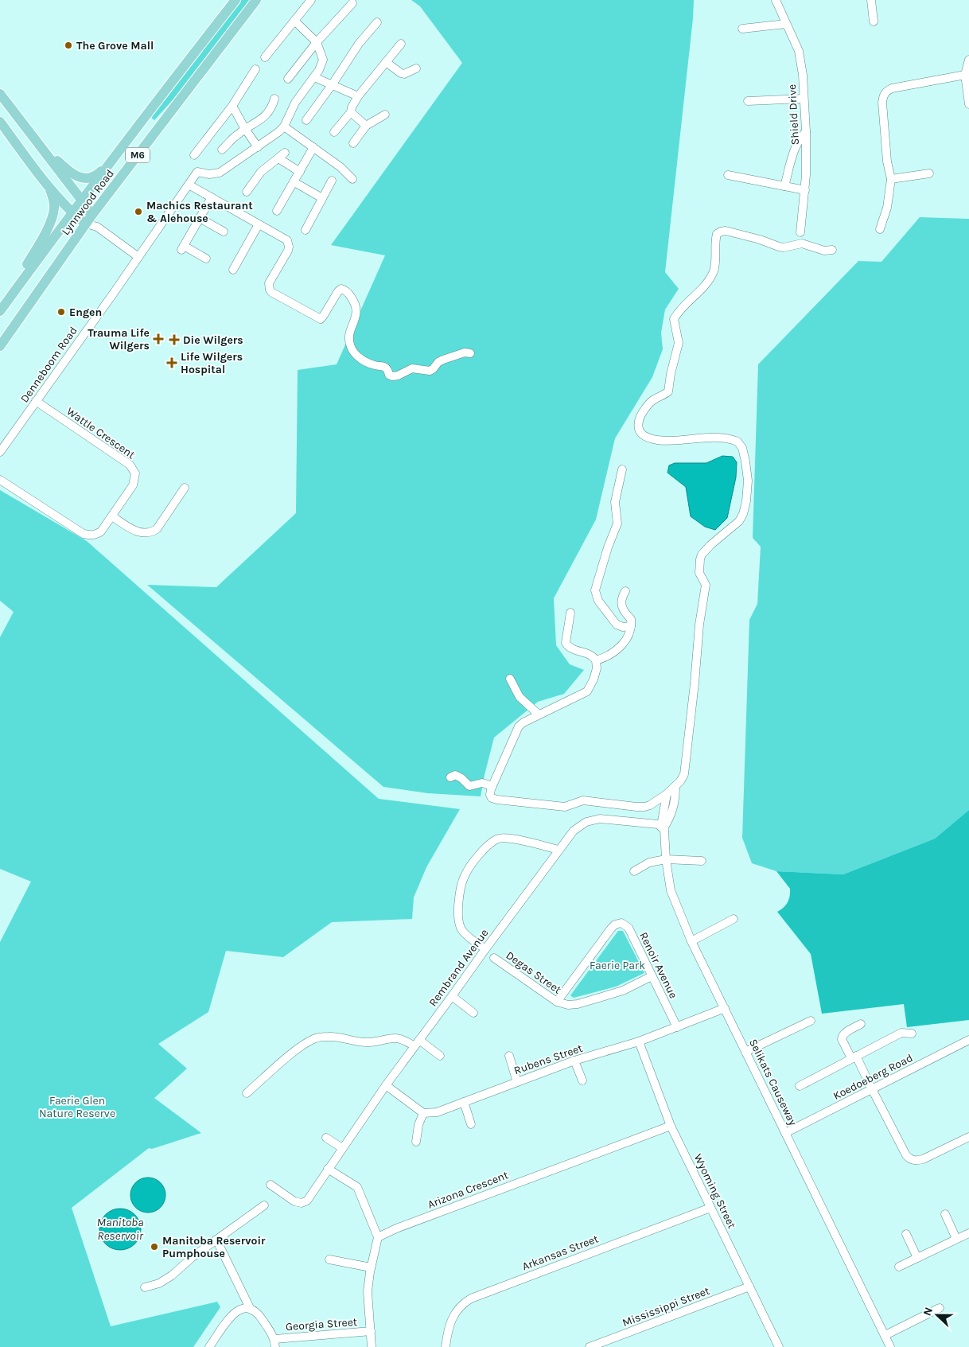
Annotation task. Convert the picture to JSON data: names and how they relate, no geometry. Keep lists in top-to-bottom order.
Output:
{
  "streets": {
    "main road": ["M6", "Lynnwood Road"],
    "street": [
      "Shield Drive",
      "Denneboom Road",
      "Wattle Crescent",
      "Renoir Avenue",
      "Rembrand Avenue",
      "Degas Street",
      "Rubens Street",
      "Koedoeberg Road",
      "Selikats Causeway",
      "Arizona Crescent",
      "Wyoming Street",
      "Arkansas Street",
      "Mississippi Street",
      "Georgia Street"
    ]
  },
  "crossings": [
    ["Denneboom Road", "Wattle Crescent"],
    ["Renoir Avenue", "Degas Street"],
    ["Renoir Avenue", "Rubens Street"],
    ["Rembrand Avenue", "Selikats Causeway"],
    ["Rubens Street", "Selikats Causeway"],
    ["Rubens Street", "Wyoming Street"],
    ["Koedoeberg Road", "Selikats Causeway"],
    ["Arizona Crescent", "Wyoming Street"],
    ["Wyoming Street", "Arkansas Street"],
    ["Wyoming Street", "Mississippi Street"]
  ],
  "water": ["Manitoba Reservoir"],
  "parks": ["Faerie Park", "Faerie Glen Nature Reserve"],
  "places": {
    "other": [
      "The Grove Mall",
      "Machics Restaurant & Alehouse",
      "Engen",
      "Manitoba Reservoir Pumphouse"
    ],
    "health": ["Trauma Life Wilgers", "Die Wilgers", "Life Wilgers Hospital"]
  },
  "north": "left"
}
